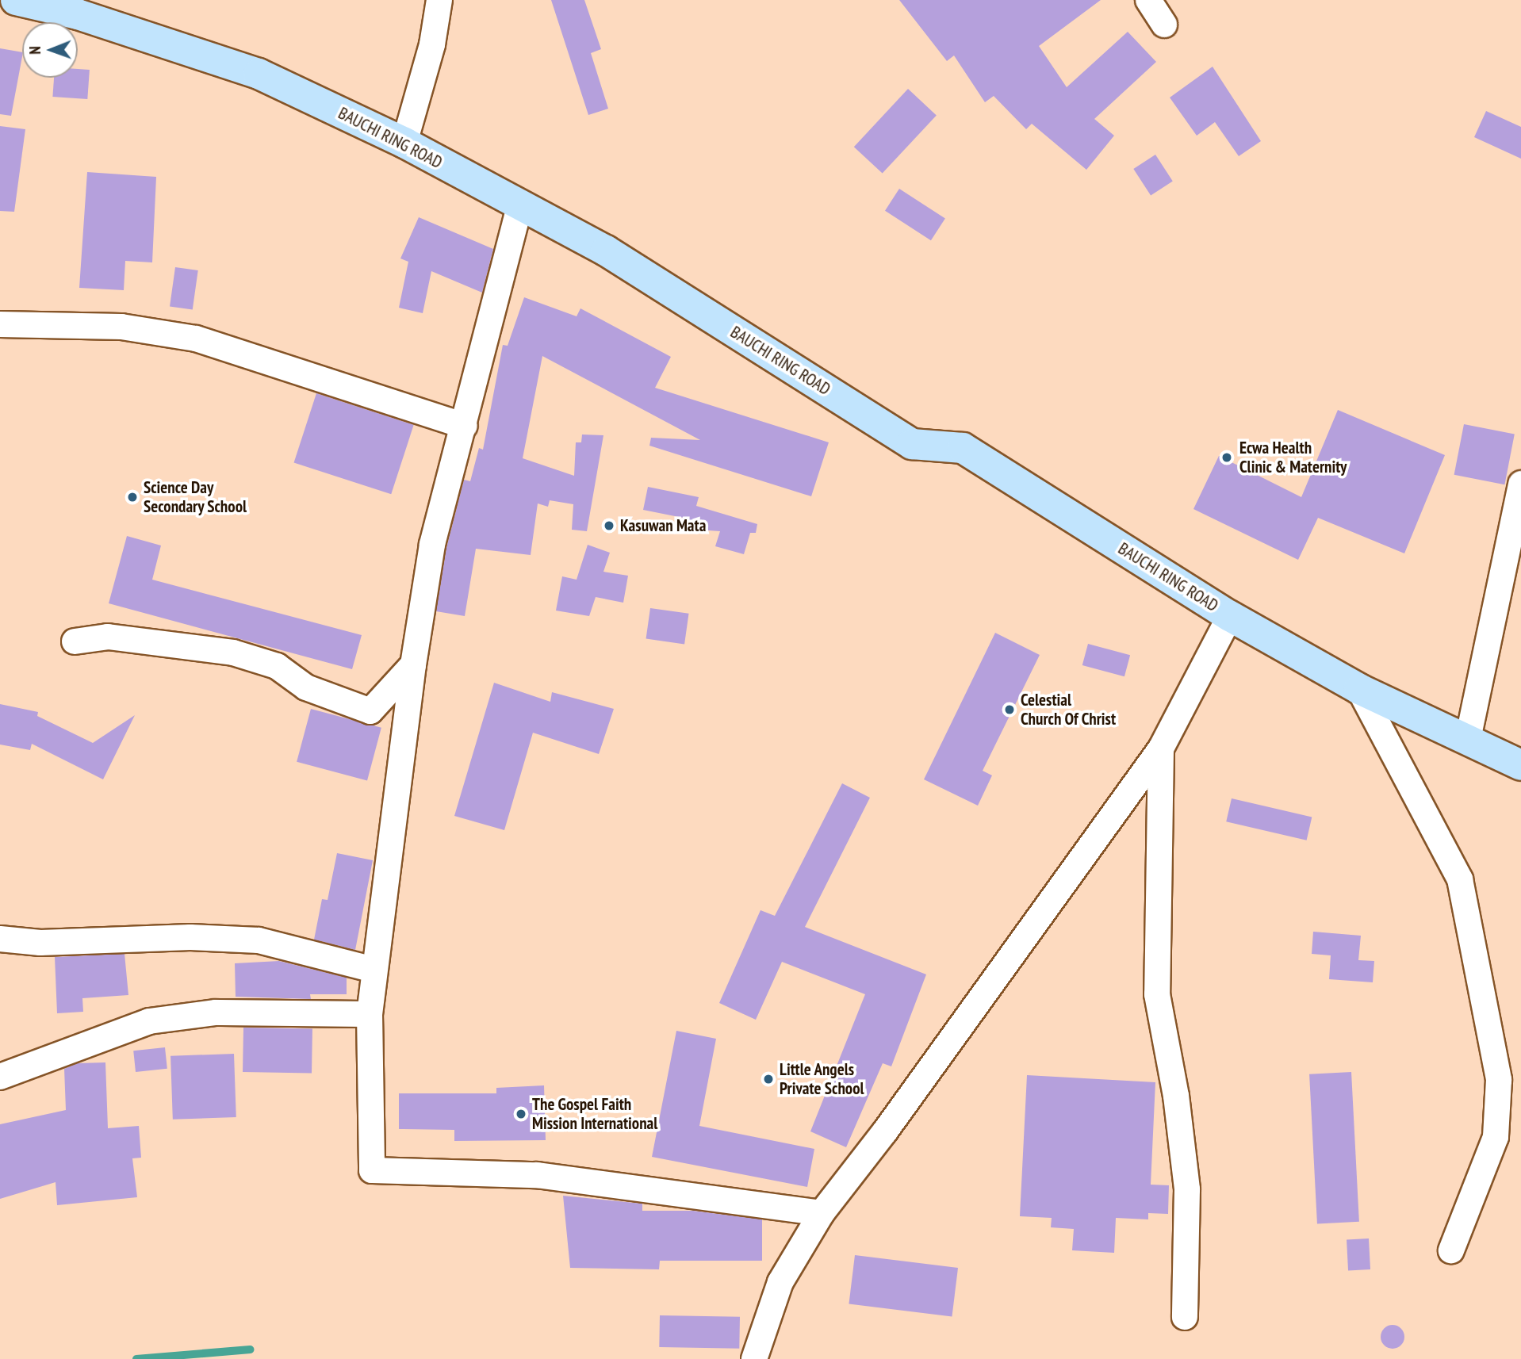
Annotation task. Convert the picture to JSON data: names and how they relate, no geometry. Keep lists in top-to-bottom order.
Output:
{
  "streets": {
    "main road": ["BAUCHI RING ROAD"]
  },
  "places": [
    "Ecwa Health Clinic & Maternity",
    "Science Day Secondary School",
    "Kasuwan Mata",
    "Celestial Church Of Christ",
    "Little Angels Private School",
    "The Gospel Faith Mission International"
  ],
  "north": "left"
}
